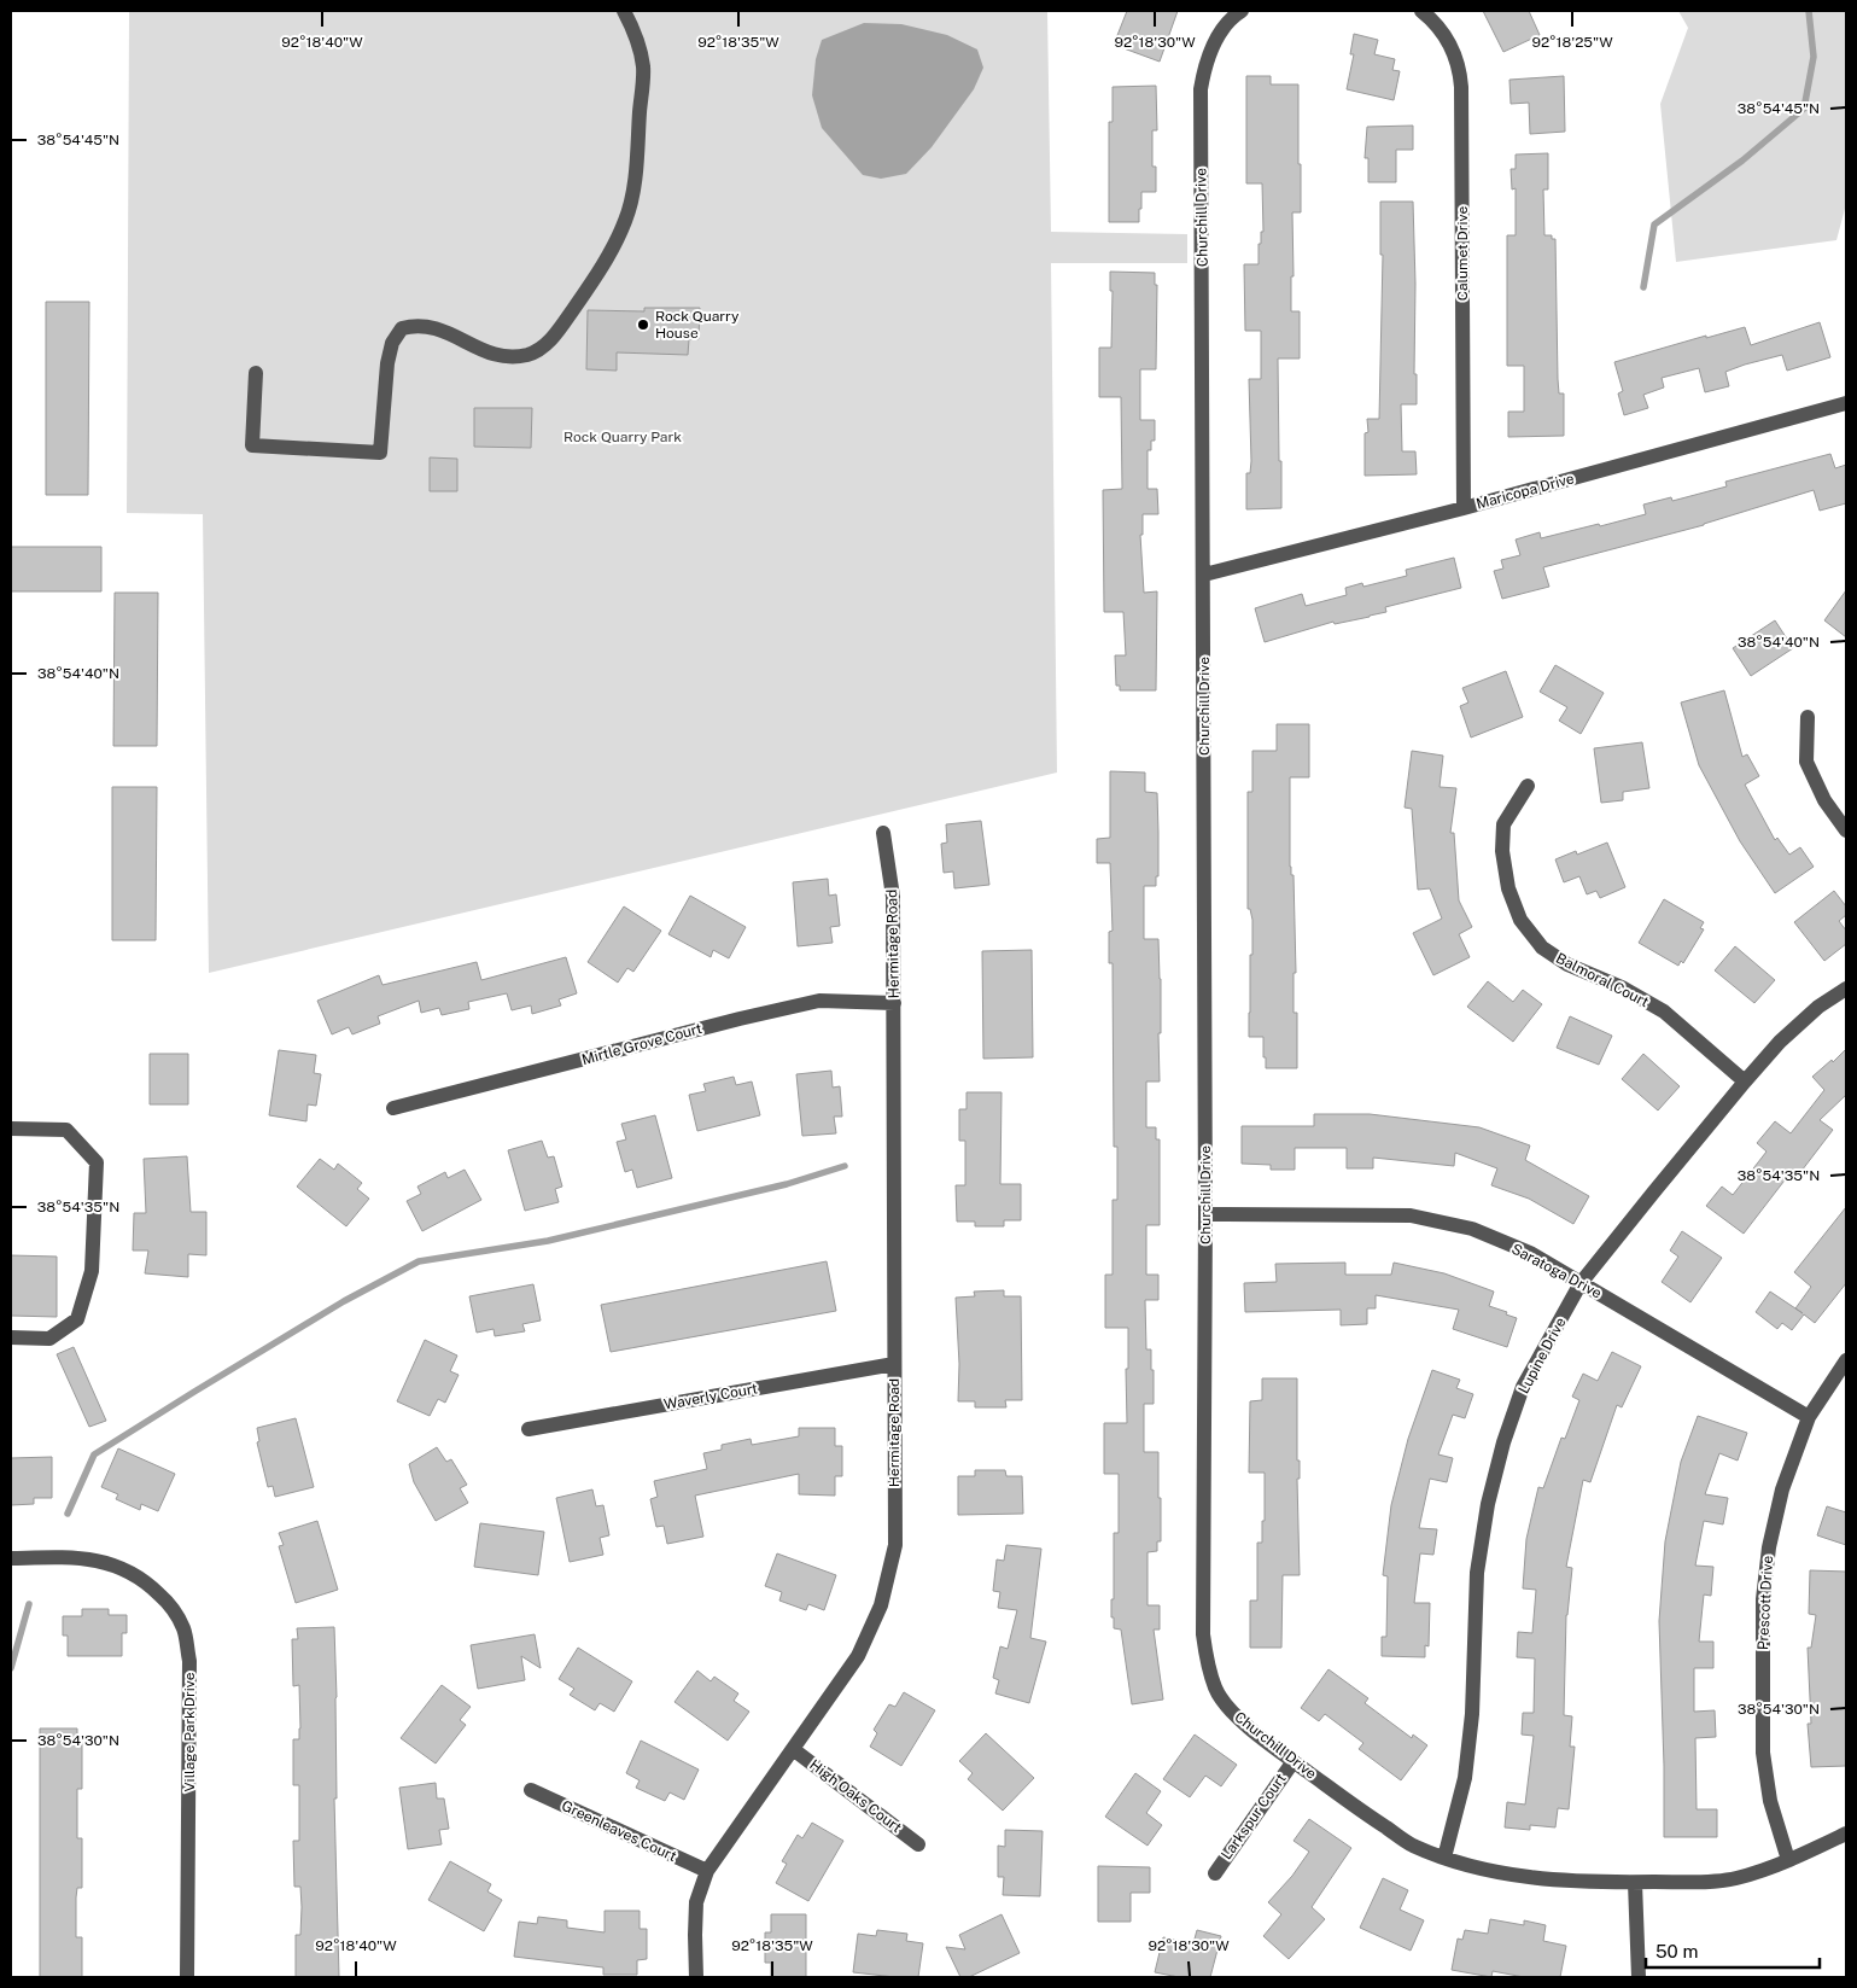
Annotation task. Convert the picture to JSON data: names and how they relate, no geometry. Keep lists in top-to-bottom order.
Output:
{
  "streets": {
    "street": [
      "Churchill Drive",
      "Calumet Drive",
      "Maricopa Drive",
      "Hermitage Road",
      "Balmoral Court",
      "Mirtle Grove Court",
      "Saratoga Drive",
      "Lupine Drive",
      "Waverly Court",
      "Prescott Drive",
      "Village Park Drive",
      "High Oaks Court",
      "Larkspur Court",
      "Greenleaves Court"
    ]
  },
  "crossings": [
    ["Churchill Drive", "Maricopa Drive"],
    ["Churchill Drive", "Saratoga Drive"],
    ["Churchill Drive", "Lupine Drive"],
    ["Churchill Drive", "Prescott Drive"],
    ["Churchill Drive", "Larkspur Court"],
    ["Calumet Drive", "Maricopa Drive"],
    ["Hermitage Road", "Mirtle Grove Court"],
    ["Hermitage Road", "Waverly Court"],
    ["Hermitage Road", "High Oaks Court"],
    ["Hermitage Road", "Greenleaves Court"],
    ["Balmoral Court", "Lupine Drive"],
    ["Saratoga Drive", "Lupine Drive"],
    ["Saratoga Drive", "Prescott Drive"]
  ],
  "parks": ["Rock Quarry Park"],
  "places": ["Rock Quarry House"],
  "scale_bar": "50 m",
  "coordinates": [
    "92°18'40\"W",
    "92°18'35\"W",
    "92°18'30\"W",
    "92°18'25\"W",
    "38°54'45\"N",
    "38°54'40\"N",
    "38°54'35\"N",
    "38°54'30\"N"
  ]
}
